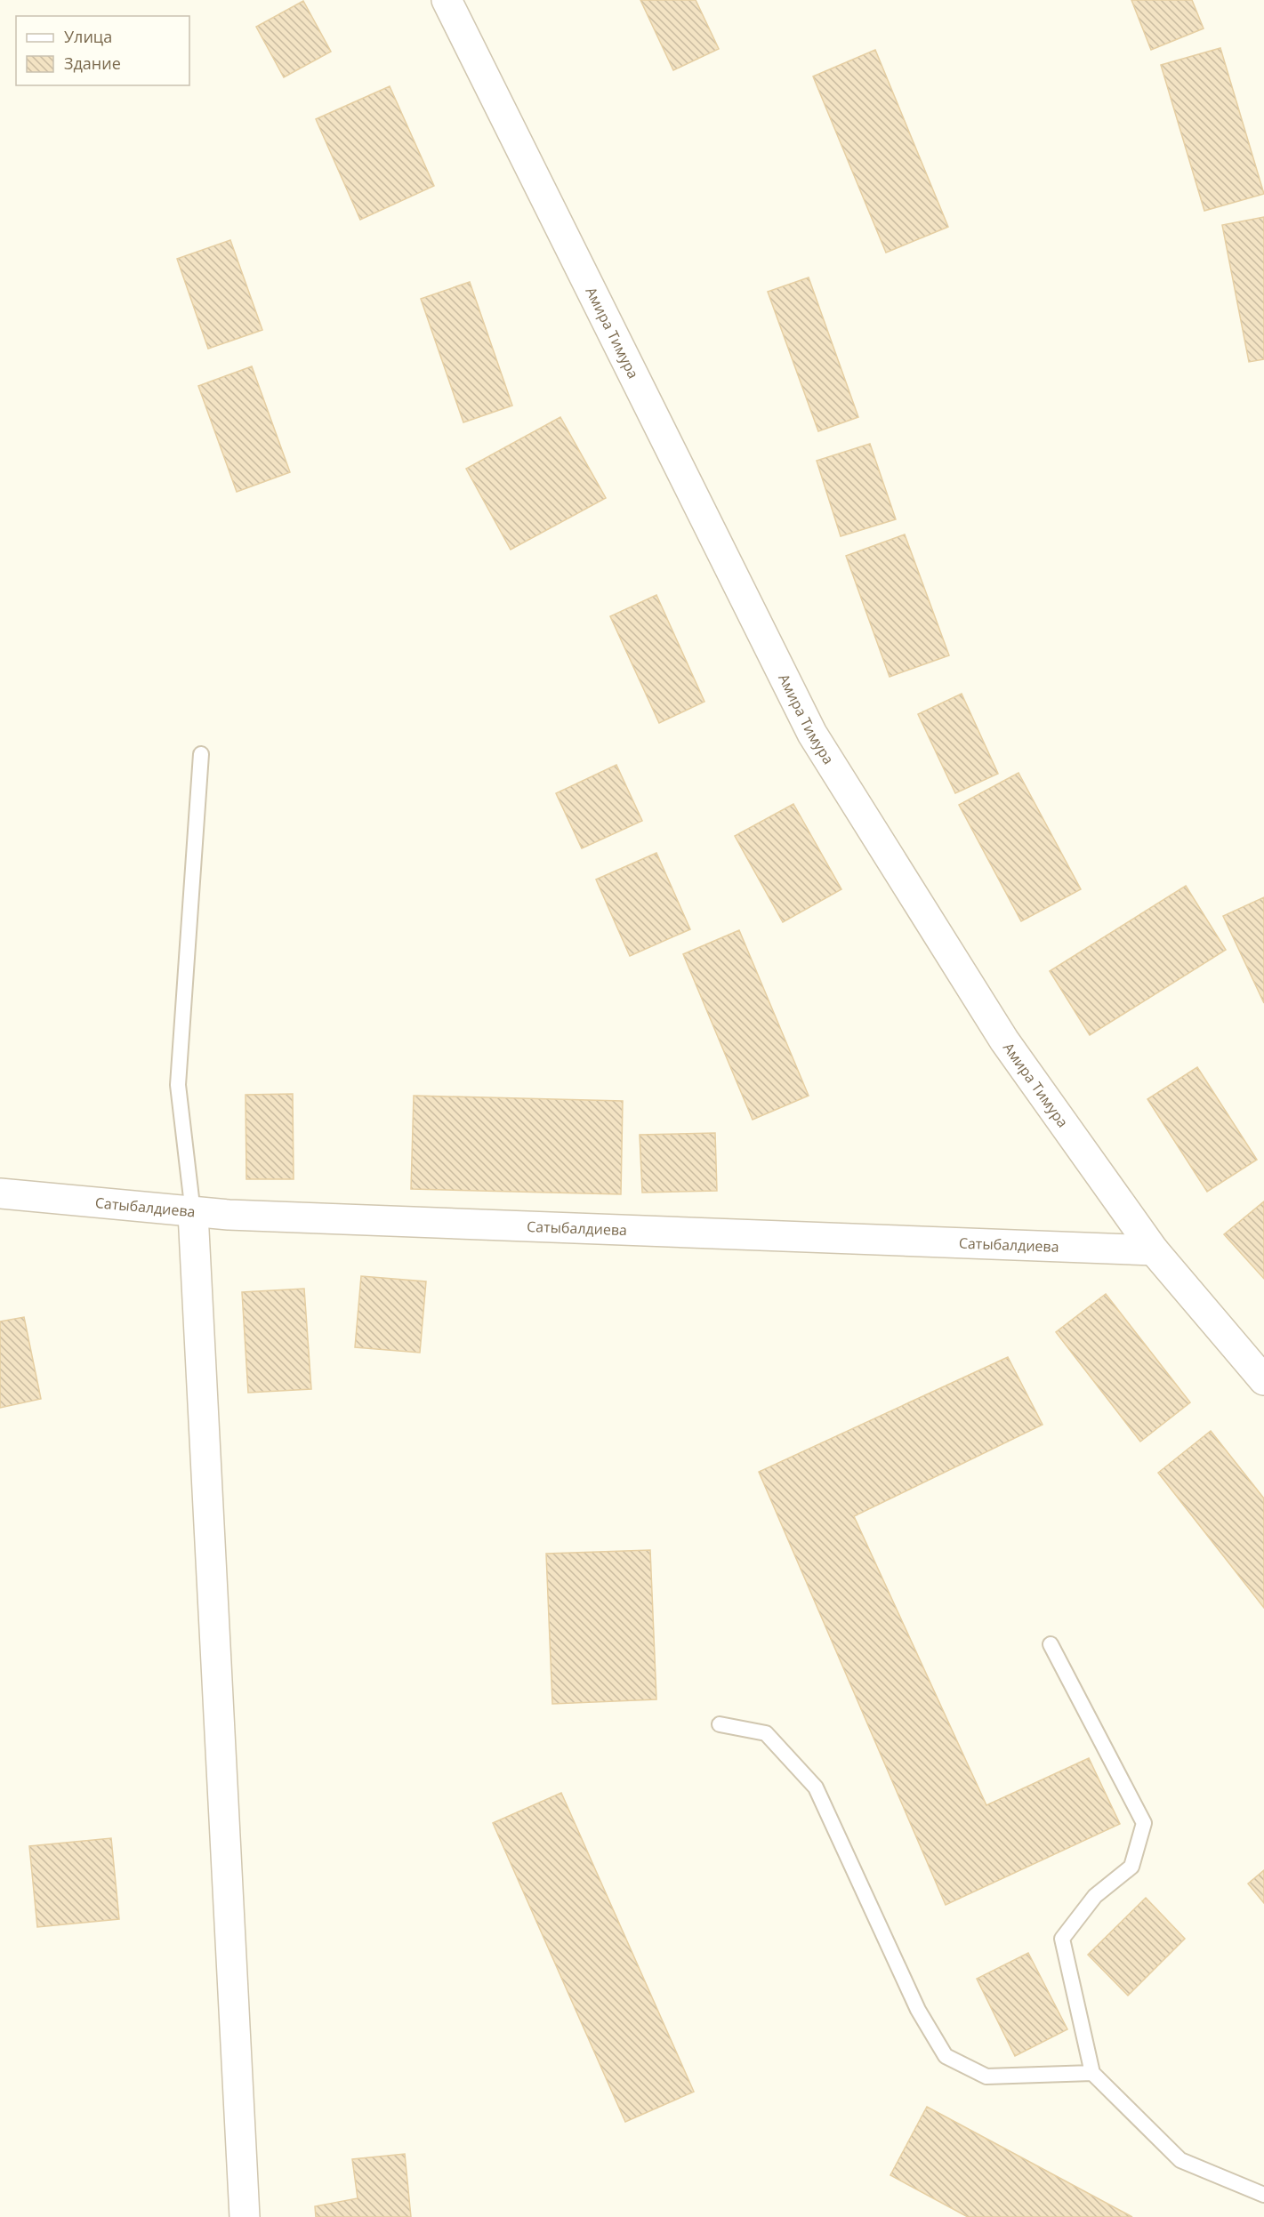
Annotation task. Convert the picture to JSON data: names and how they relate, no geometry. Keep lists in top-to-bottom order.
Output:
{
  "streets": {
    "street": ["Амира Тимура", "Сатыбалдиева"]
  },
  "crossings": [
    ["Амира Тимура", "Сатыбалдиева"]
  ],
  "legend": ["Улица", "Здание"]
}
